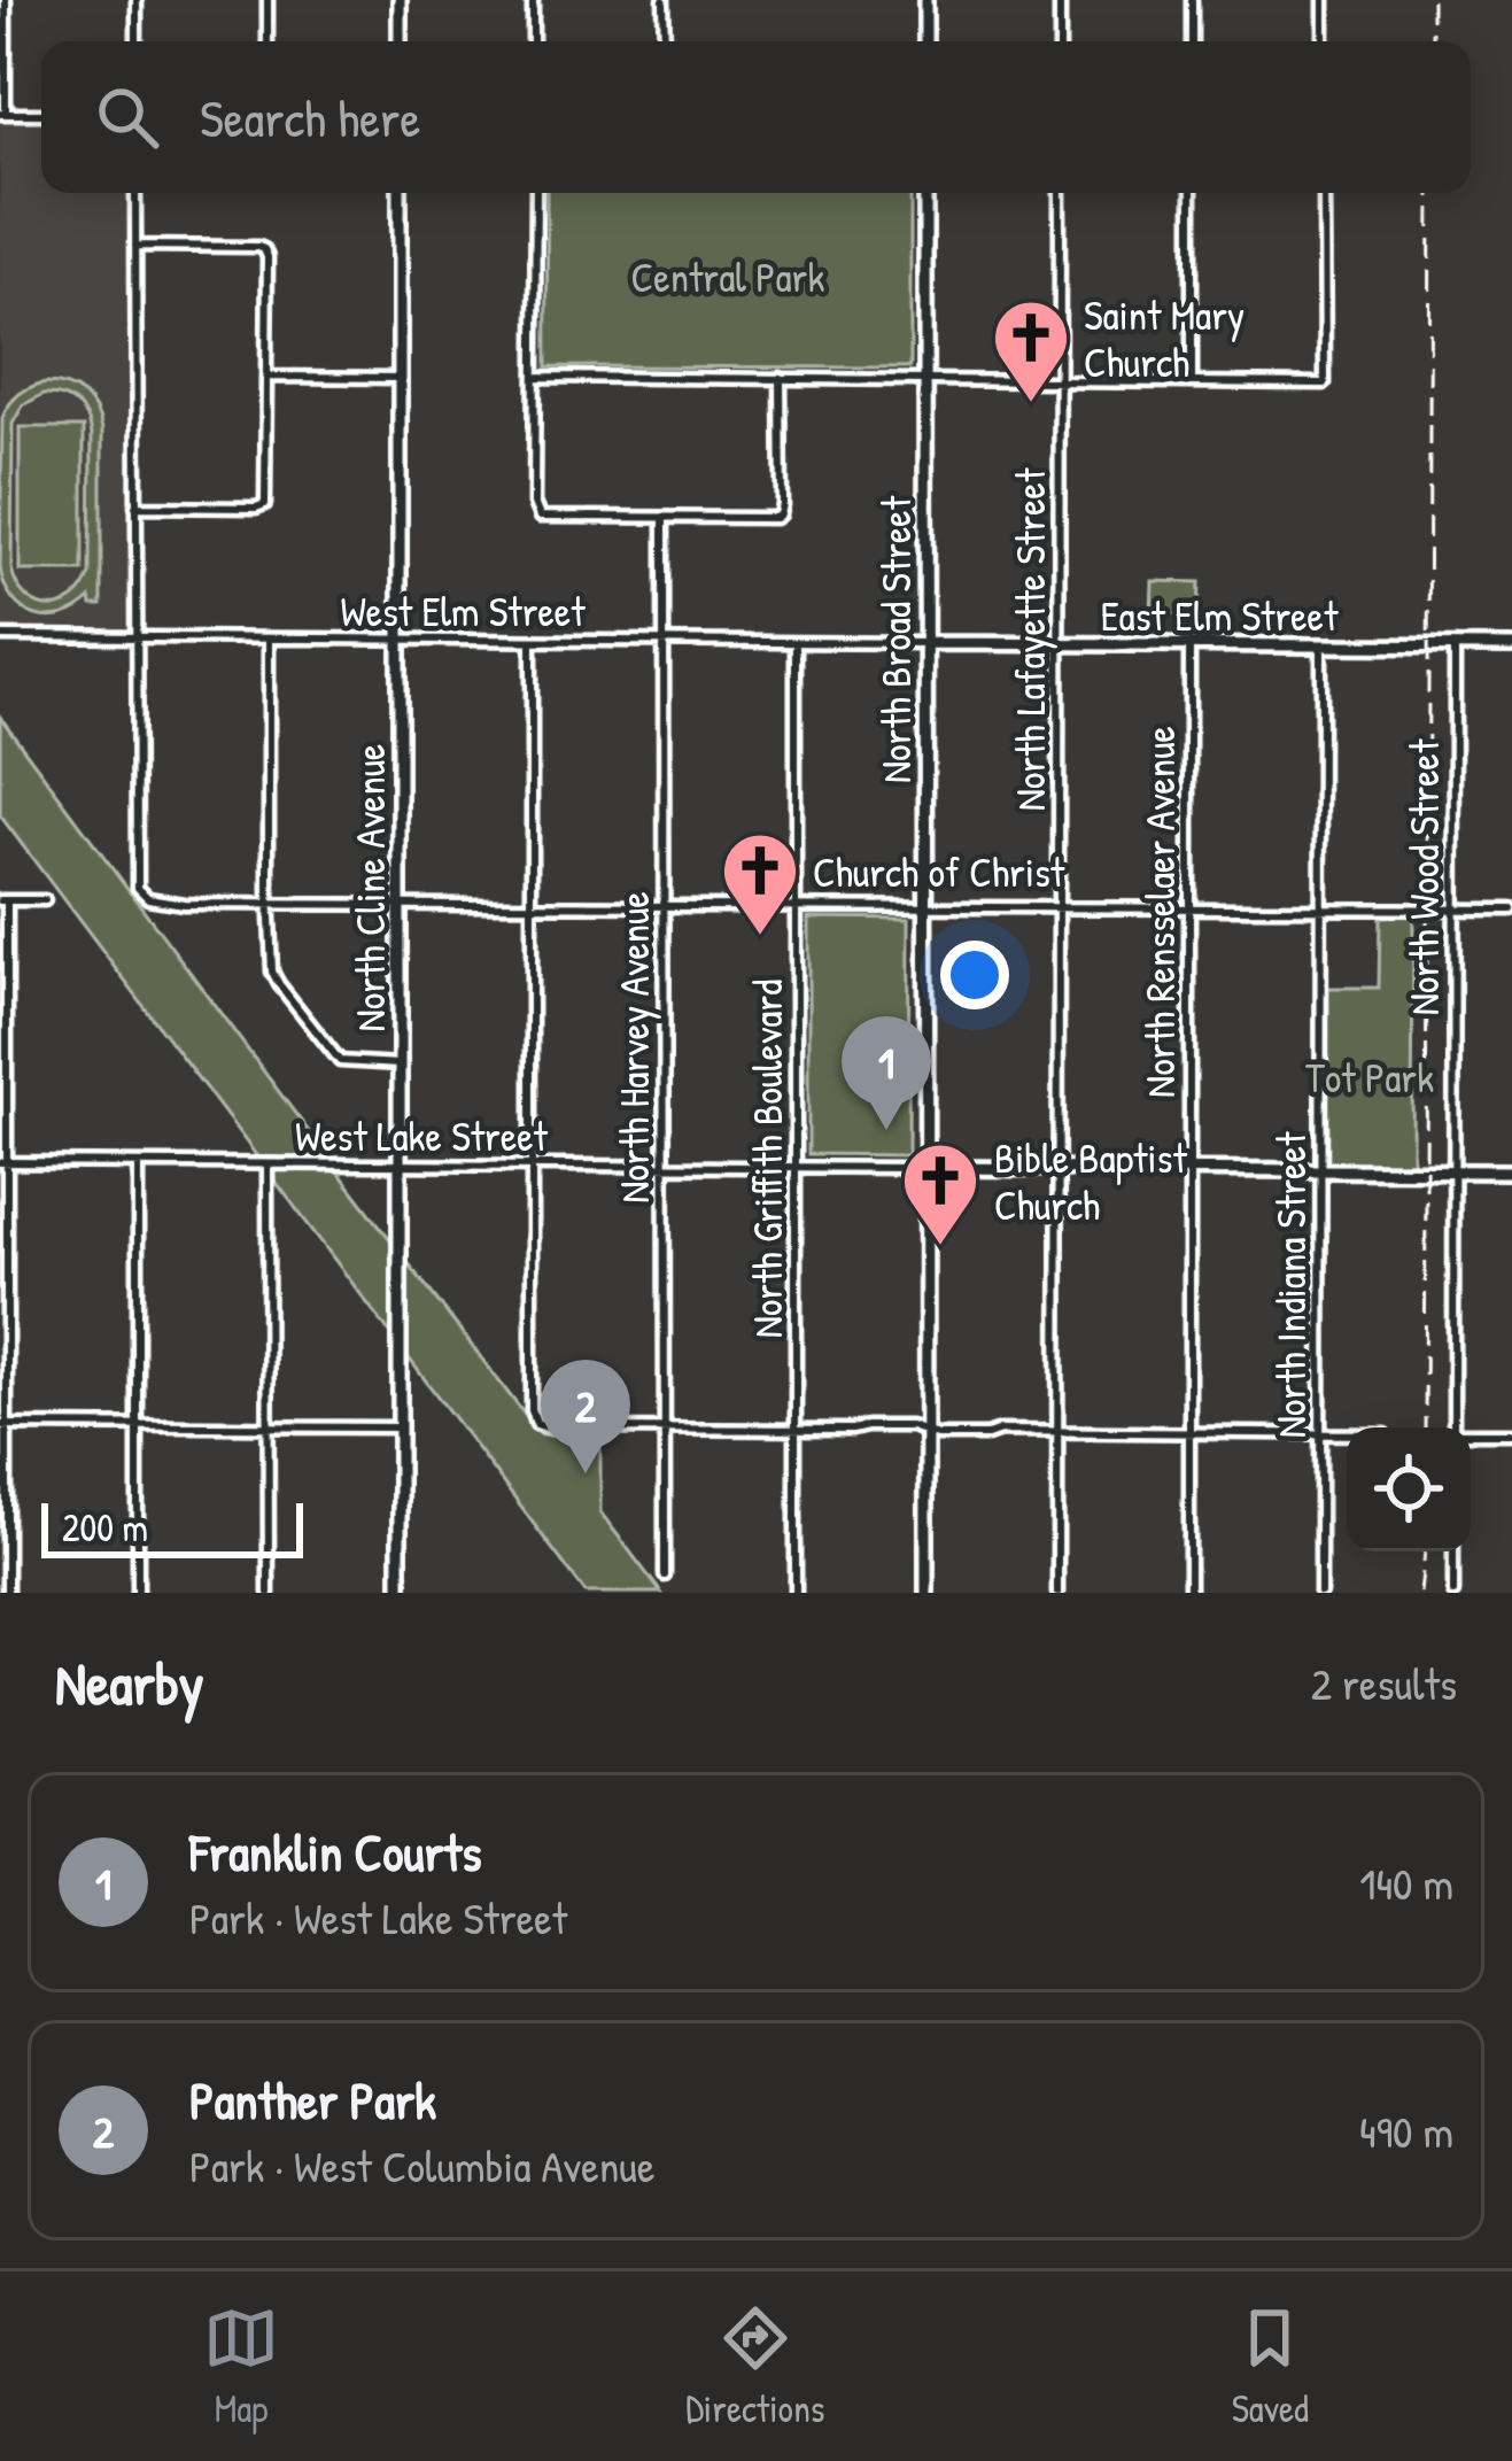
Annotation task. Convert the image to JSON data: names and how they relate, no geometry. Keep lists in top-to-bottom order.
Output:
{
  "streets": {
    "street": [
      "West Elm Street",
      "East Elm Street",
      "North Broad Street",
      "North Lafayette Street",
      "North Wood Street",
      "North Cline Avenue",
      "North Rensselaer Avenue",
      "North Harvey Avenue",
      "West Lake Street",
      "North Griffith Boulevard",
      "North Indiana Street"
    ]
  },
  "crossings": [
    ["West Elm Street", "East Elm Street"],
    ["West Elm Street", "North Broad Street"],
    ["West Elm Street", "North Cline Avenue"],
    ["West Elm Street", "North Harvey Avenue"],
    ["West Elm Street", "North Griffith Boulevard"],
    ["East Elm Street", "North Broad Street"],
    ["East Elm Street", "North Lafayette Street"],
    ["East Elm Street", "North Wood Street"],
    ["East Elm Street", "North Rensselaer Avenue"],
    ["East Elm Street", "North Indiana Street"],
    ["North Broad Street", "West Lake Street"],
    ["North Cline Avenue", "West Lake Street"],
    ["North Harvey Avenue", "West Lake Street"],
    ["West Lake Street", "North Griffith Boulevard"]
  ],
  "parks": ["Central Park", "Tot Park"],
  "places": {
    "church": ["Saint Mary Church", "Church of Christ", "Bible Baptist Church"]
  },
  "scale_bar": "200 m",
  "page": {
    "search": "Search here",
    "pins": ["1", "2"],
    "scale": "200 m",
    "heading": ["Nearby", "2 results"],
    "list": [
      {
        "mark": "1",
        "name": "Franklin Courts",
        "note": "Park · West Lake Street",
        "value": "140 m"
      },
      {
        "mark": "2",
        "name": "Panther Park",
        "note": "Park · West Columbia Avenue",
        "value": "490 m"
      }
    ],
    "nav": ["Map", "Directions", "Saved"]
  }
}
